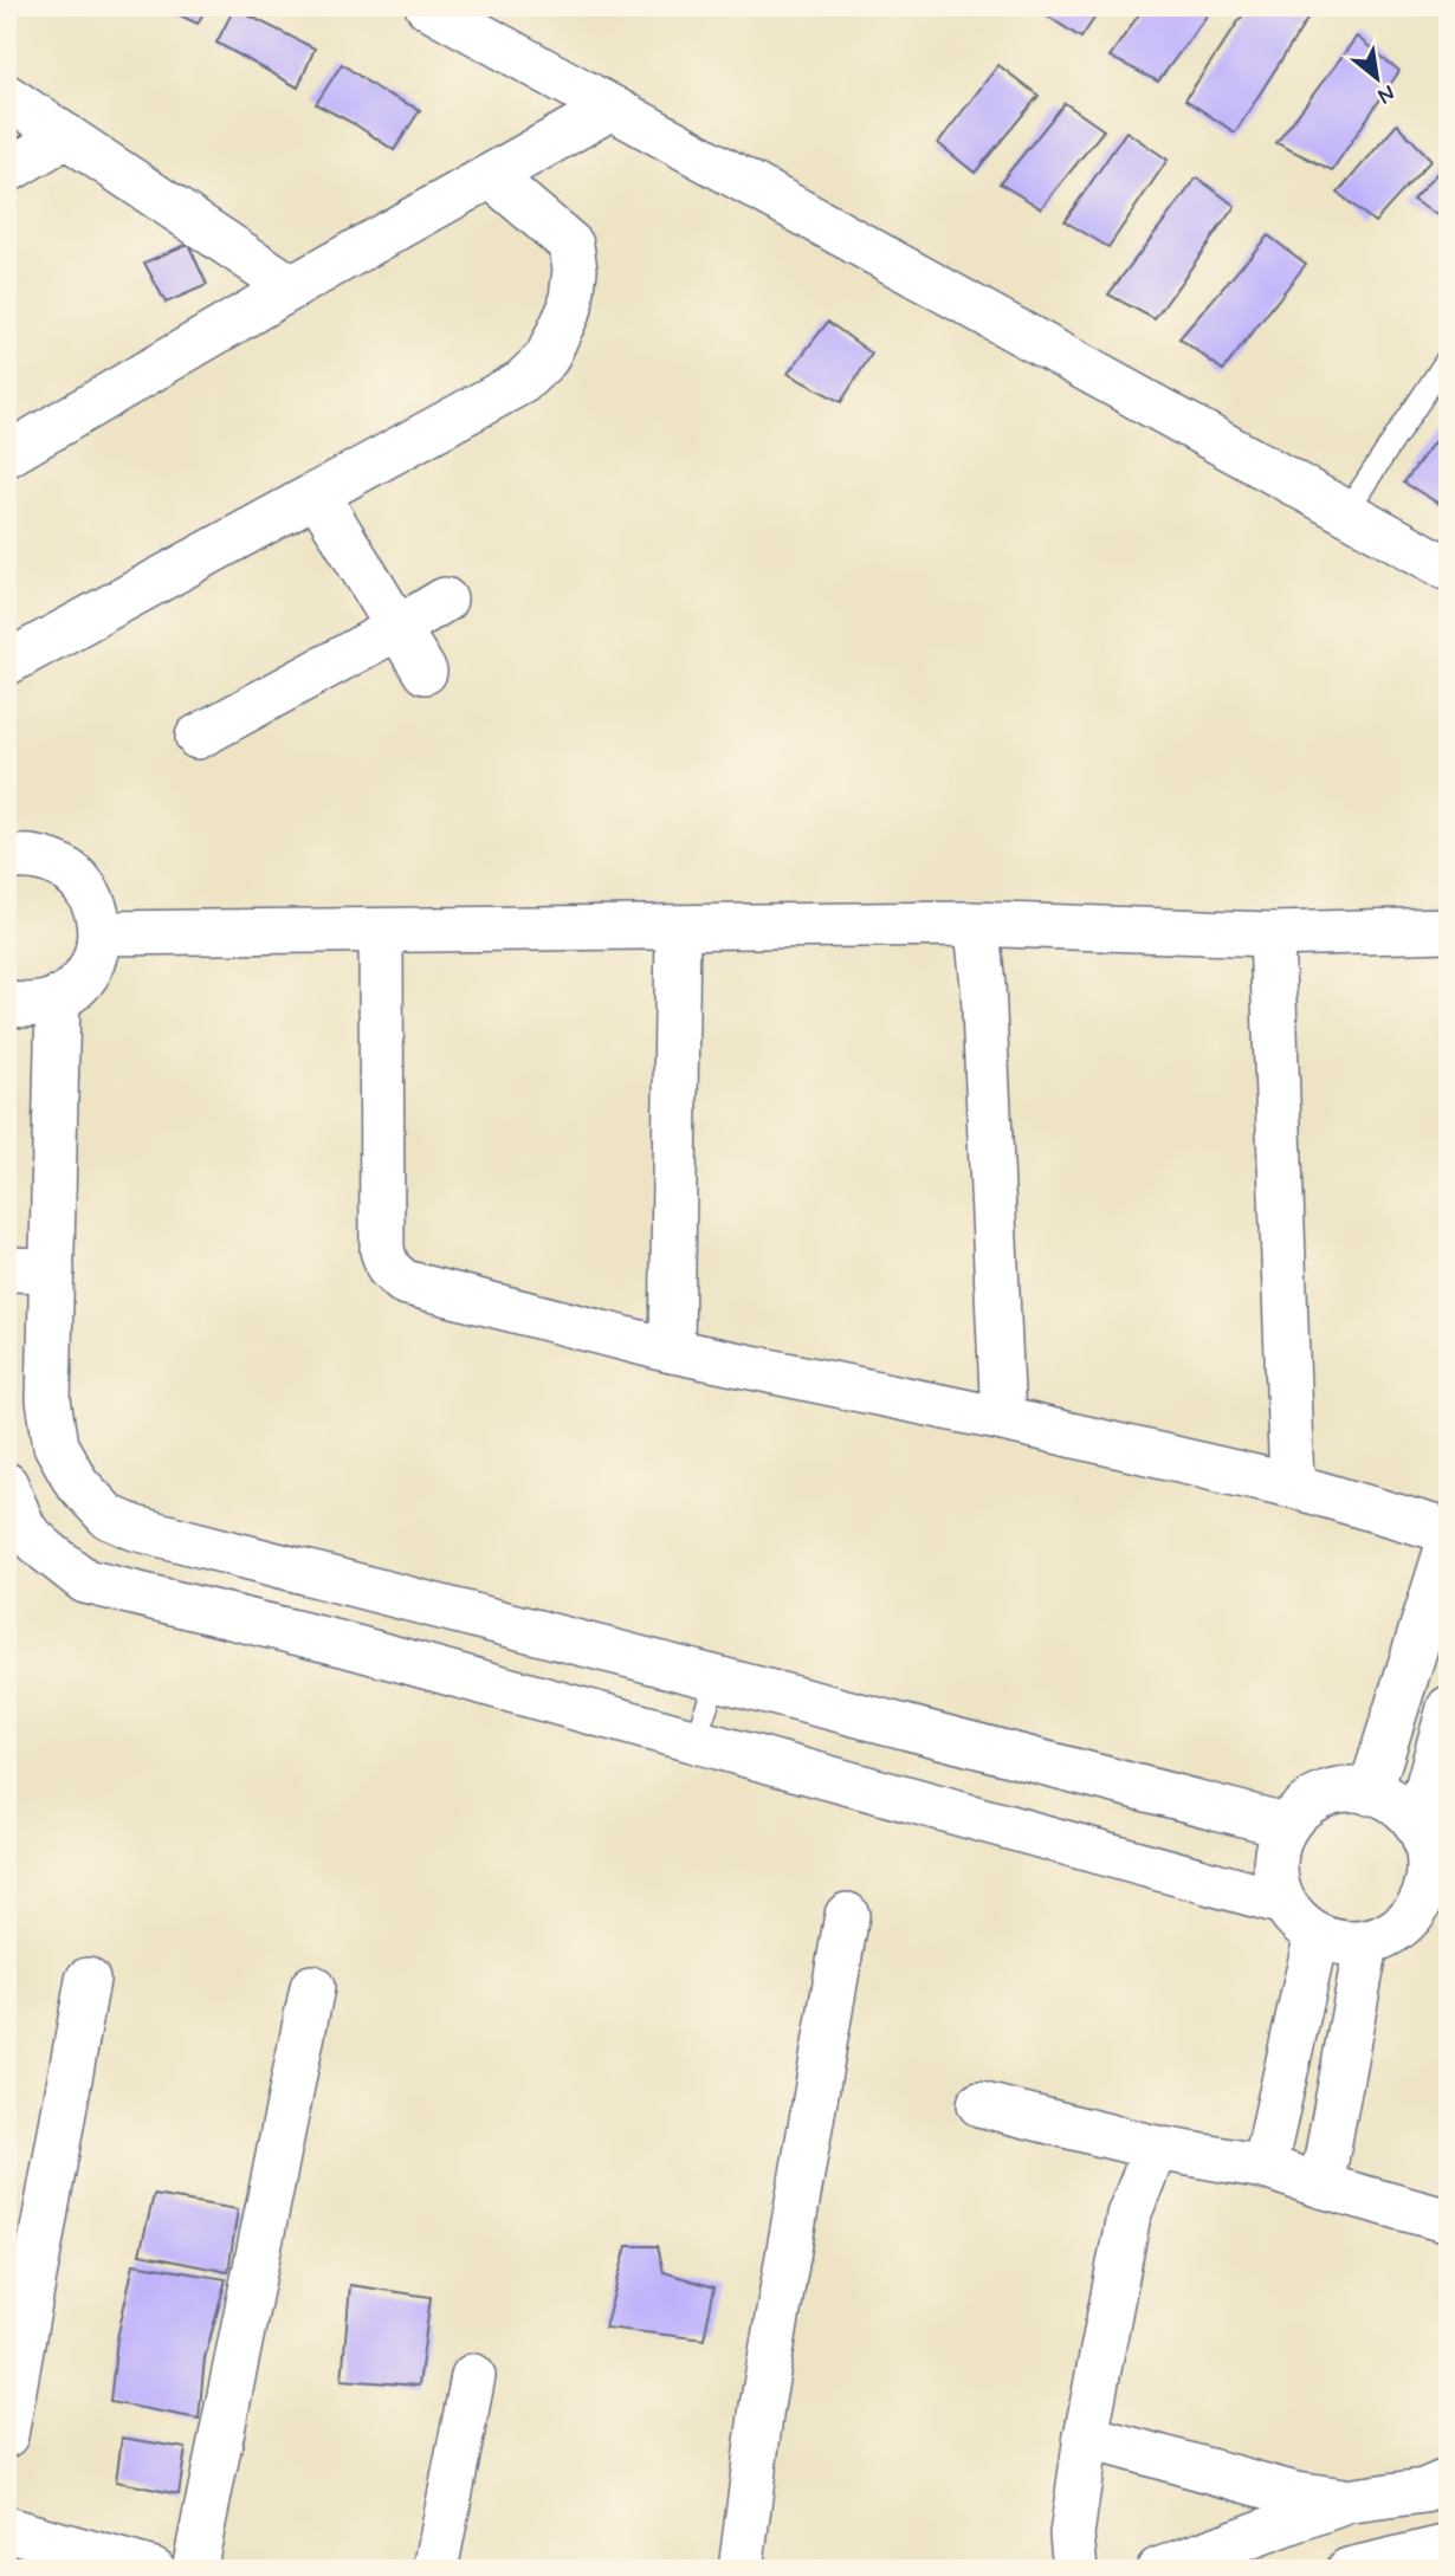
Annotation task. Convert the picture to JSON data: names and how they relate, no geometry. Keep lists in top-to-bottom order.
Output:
{
  "north": "bottom right"
}
